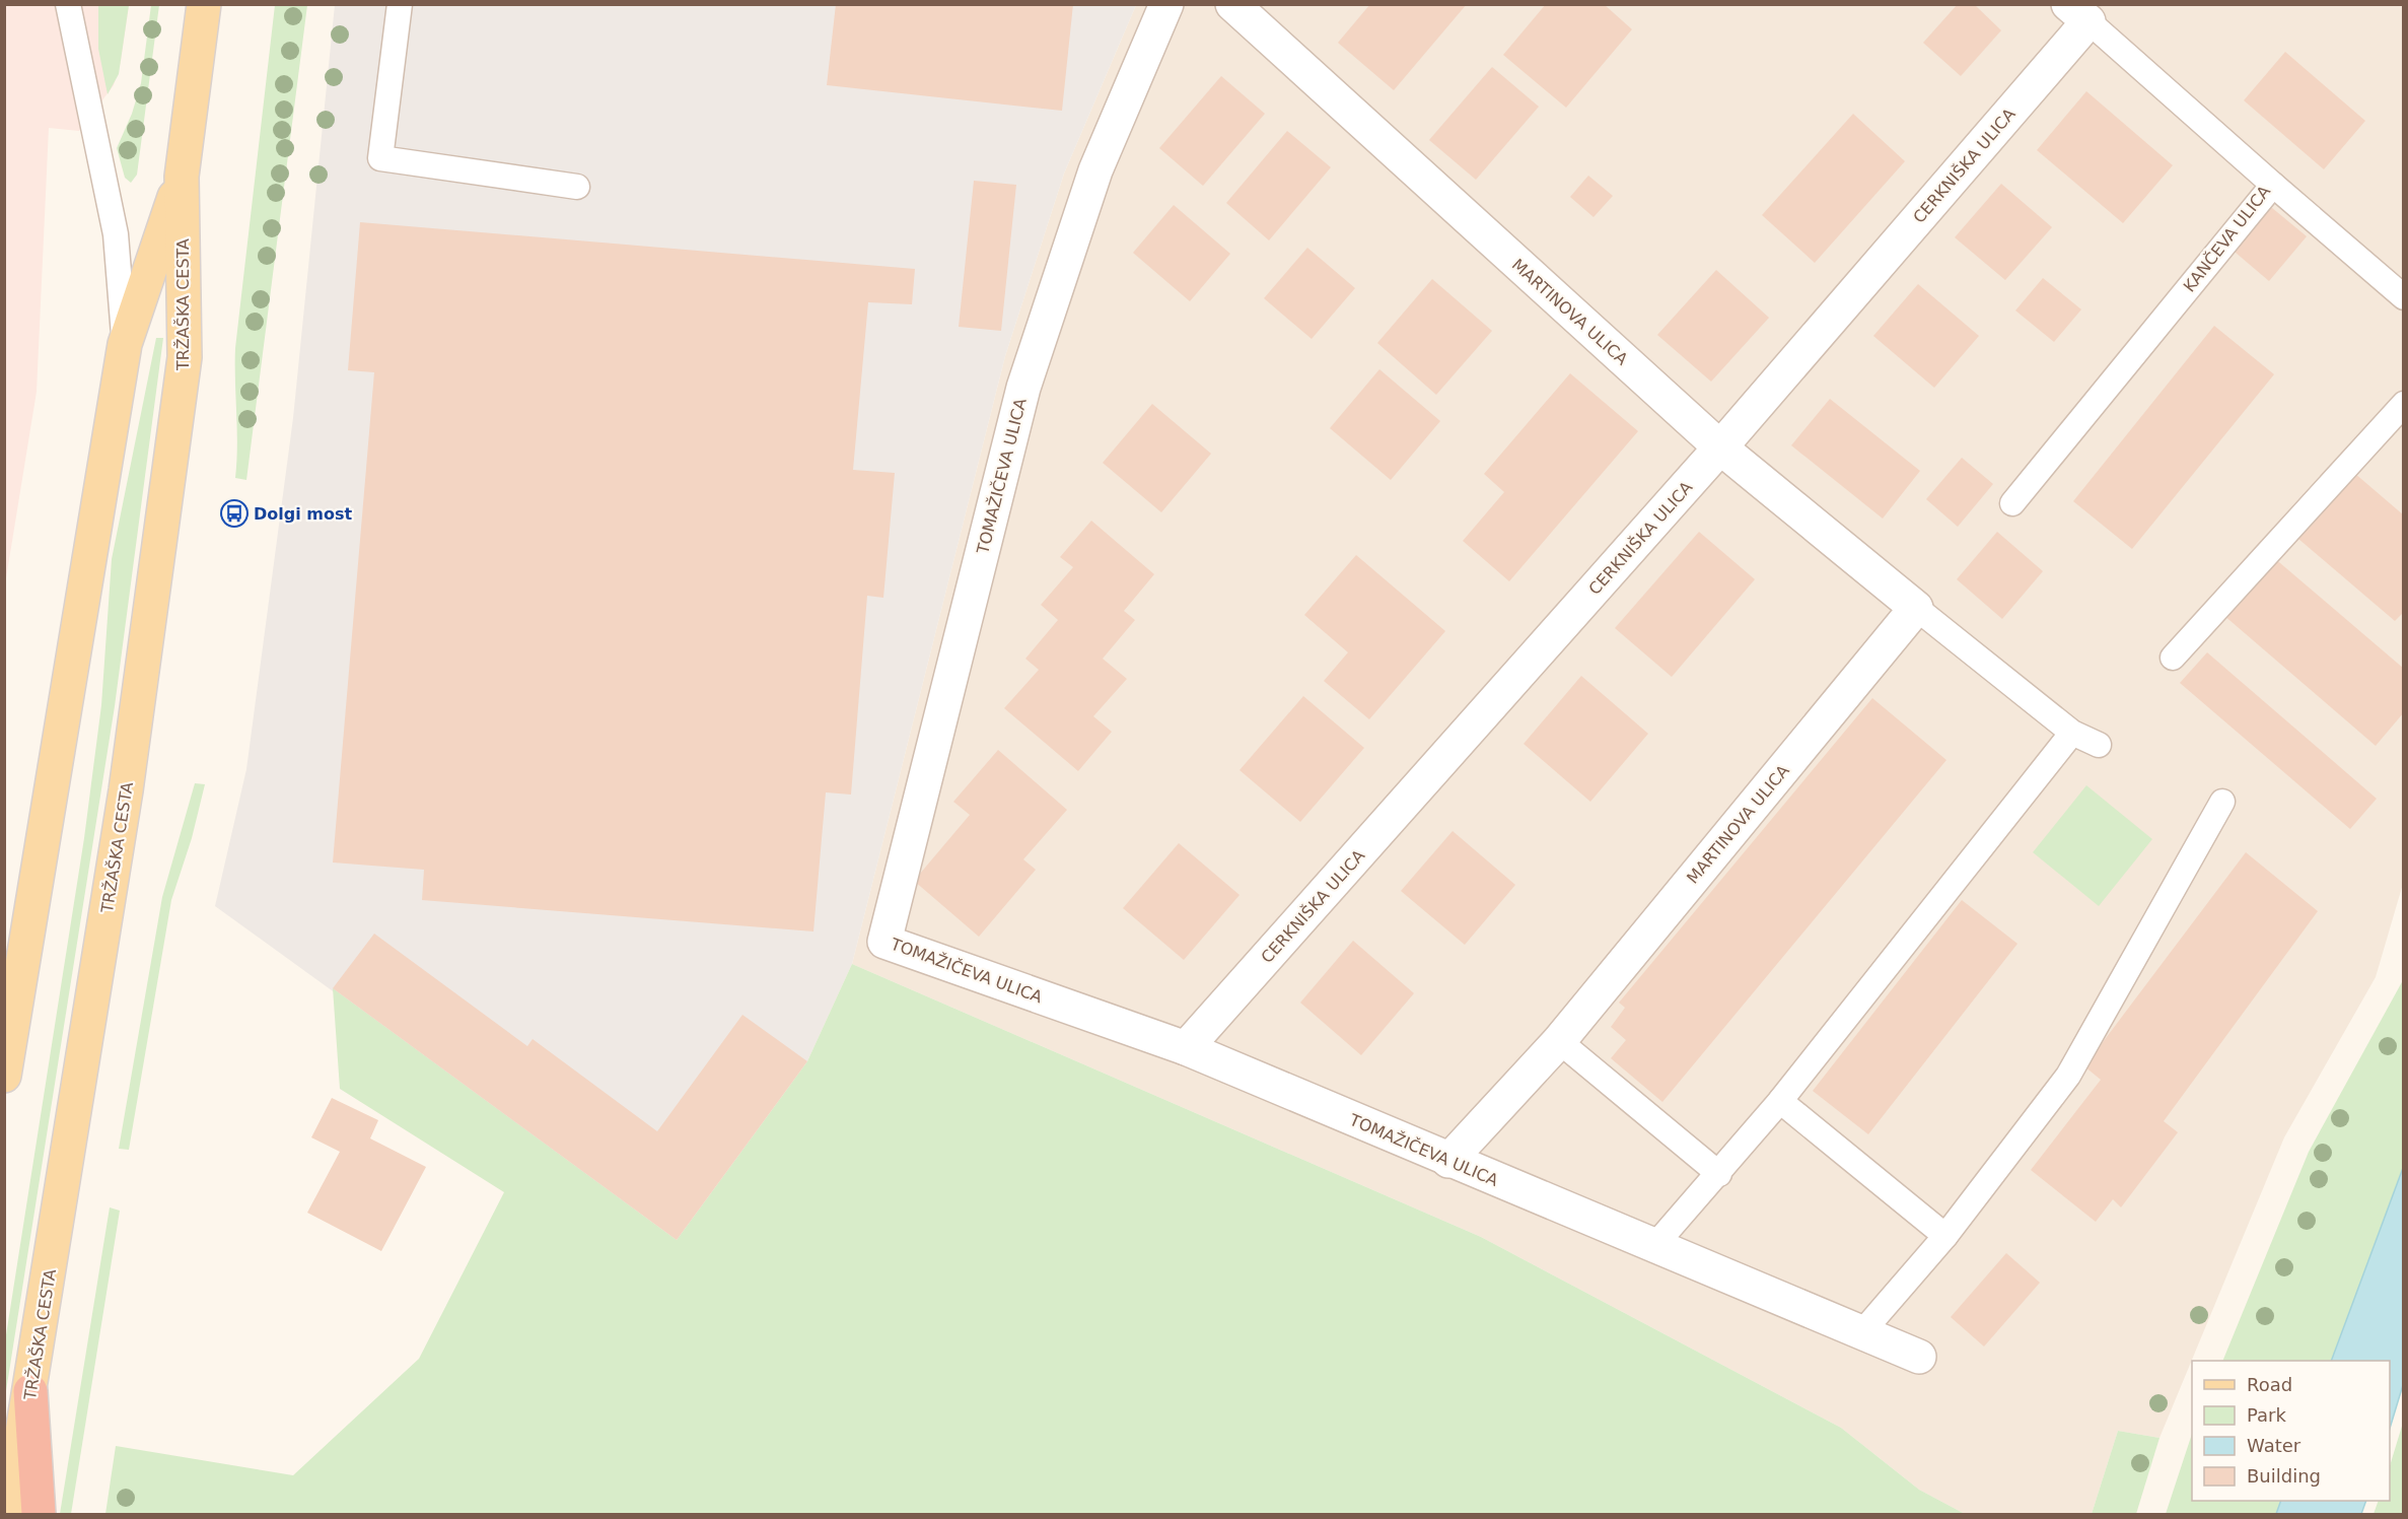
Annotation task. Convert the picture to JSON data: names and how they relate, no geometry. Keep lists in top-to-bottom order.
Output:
{
  "streets": {
    "main road": ["TRŽAŠKA CESTA"],
    "street": ["CERKNIŠKA ULICA", "MARTINOVA ULICA", "TOMAŽIČEVA ULICA"],
    "lane": ["KANČEVA ULICA"]
  },
  "crossings": [
    ["CERKNIŠKA ULICA", "KANČEVA ULICA"],
    ["CERKNIŠKA ULICA", "MARTINOVA ULICA"],
    ["CERKNIŠKA ULICA", "TOMAŽIČEVA ULICA"],
    ["MARTINOVA ULICA", "TOMAŽIČEVA ULICA"]
  ],
  "places": {
    "bus stop": ["Dolgi most"]
  },
  "legend": [
    "Road",
    "Park",
    "Water",
    "Building"
  ]
}
